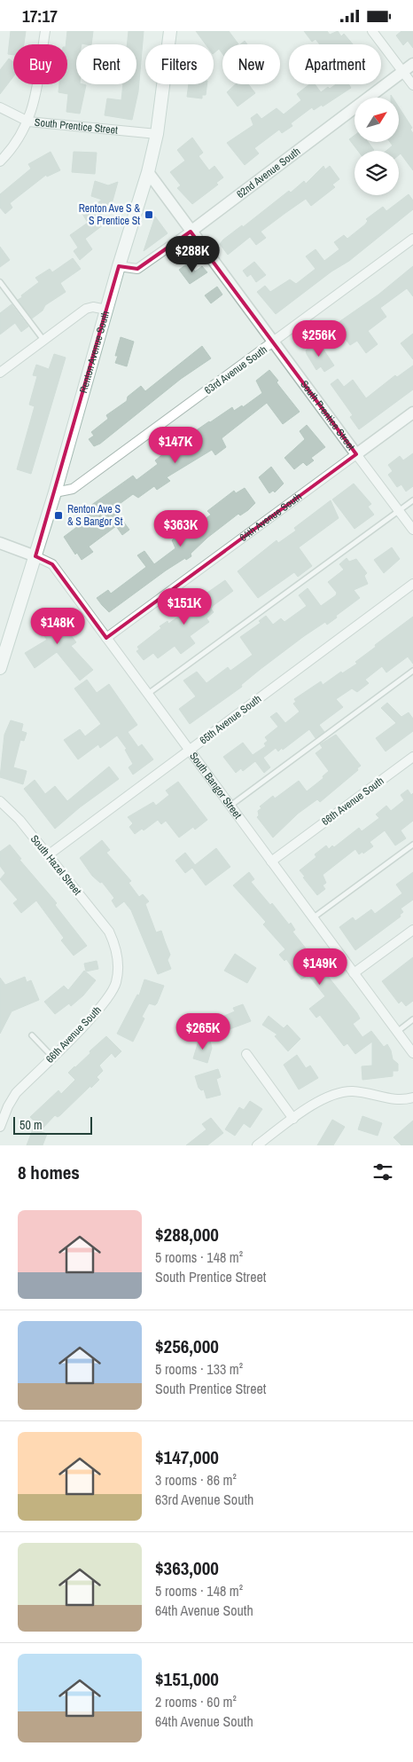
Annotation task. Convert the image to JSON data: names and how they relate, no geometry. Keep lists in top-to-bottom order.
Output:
{
  "streets": {
    "main road": ["Renton Avenue South"],
    "street": [
      "South Prentice Street",
      "62nd Avenue South",
      "63rd Avenue South",
      "64th Avenue South",
      "65th Avenue South",
      "South Bangor Street",
      "66th Avenue South",
      "South Hazel Street"
    ]
  },
  "crossings": [
    ["South Prentice Street", "62nd Avenue South"],
    ["South Prentice Street", "Renton Avenue South"],
    ["South Prentice Street", "63rd Avenue South"],
    ["South Prentice Street", "64th Avenue South"],
    ["62nd Avenue South", "Renton Avenue South"],
    ["Renton Avenue South", "63rd Avenue South"],
    ["Renton Avenue South", "South Bangor Street"],
    ["64th Avenue South", "South Bangor Street"],
    ["65th Avenue South", "South Bangor Street"],
    ["65th Avenue South", "South Hazel Street"],
    ["South Bangor Street", "66th Avenue South"],
    ["66th Avenue South", "South Hazel Street"]
  ],
  "places": {
    "transit": ["Renton Ave S & S Prentice St", "Renton Ave S & S Bangor St"]
  },
  "scale_bar": "50 m",
  "north": "top right",
  "page": {
    "status": "17:17",
    "chip": [
      "Buy",
      "Rent",
      "Filters",
      "New",
      "Apartment"
    ],
    "price": [
      "$288K",
      "$256K",
      "$147K",
      "$363K",
      "$151K",
      "$148K",
      "$149K",
      "$265K"
    ],
    "scale": "50 m",
    "heading": "8 homes",
    "list": [
      {
        "name": "$288,000",
        "note": "5 rooms · 148 m² · South Prentice Street"
      },
      {
        "name": "$256,000",
        "note": "5 rooms · 133 m² · South Prentice Street"
      },
      {
        "name": "$147,000",
        "note": "3 rooms · 86 m² · 63rd Avenue South"
      },
      {
        "name": "$363,000",
        "note": "5 rooms · 148 m² · 64th Avenue South"
      },
      {
        "name": "$151,000",
        "note": "2 rooms · 60 m² · 64th Avenue South"
      }
    ]
  }
}
